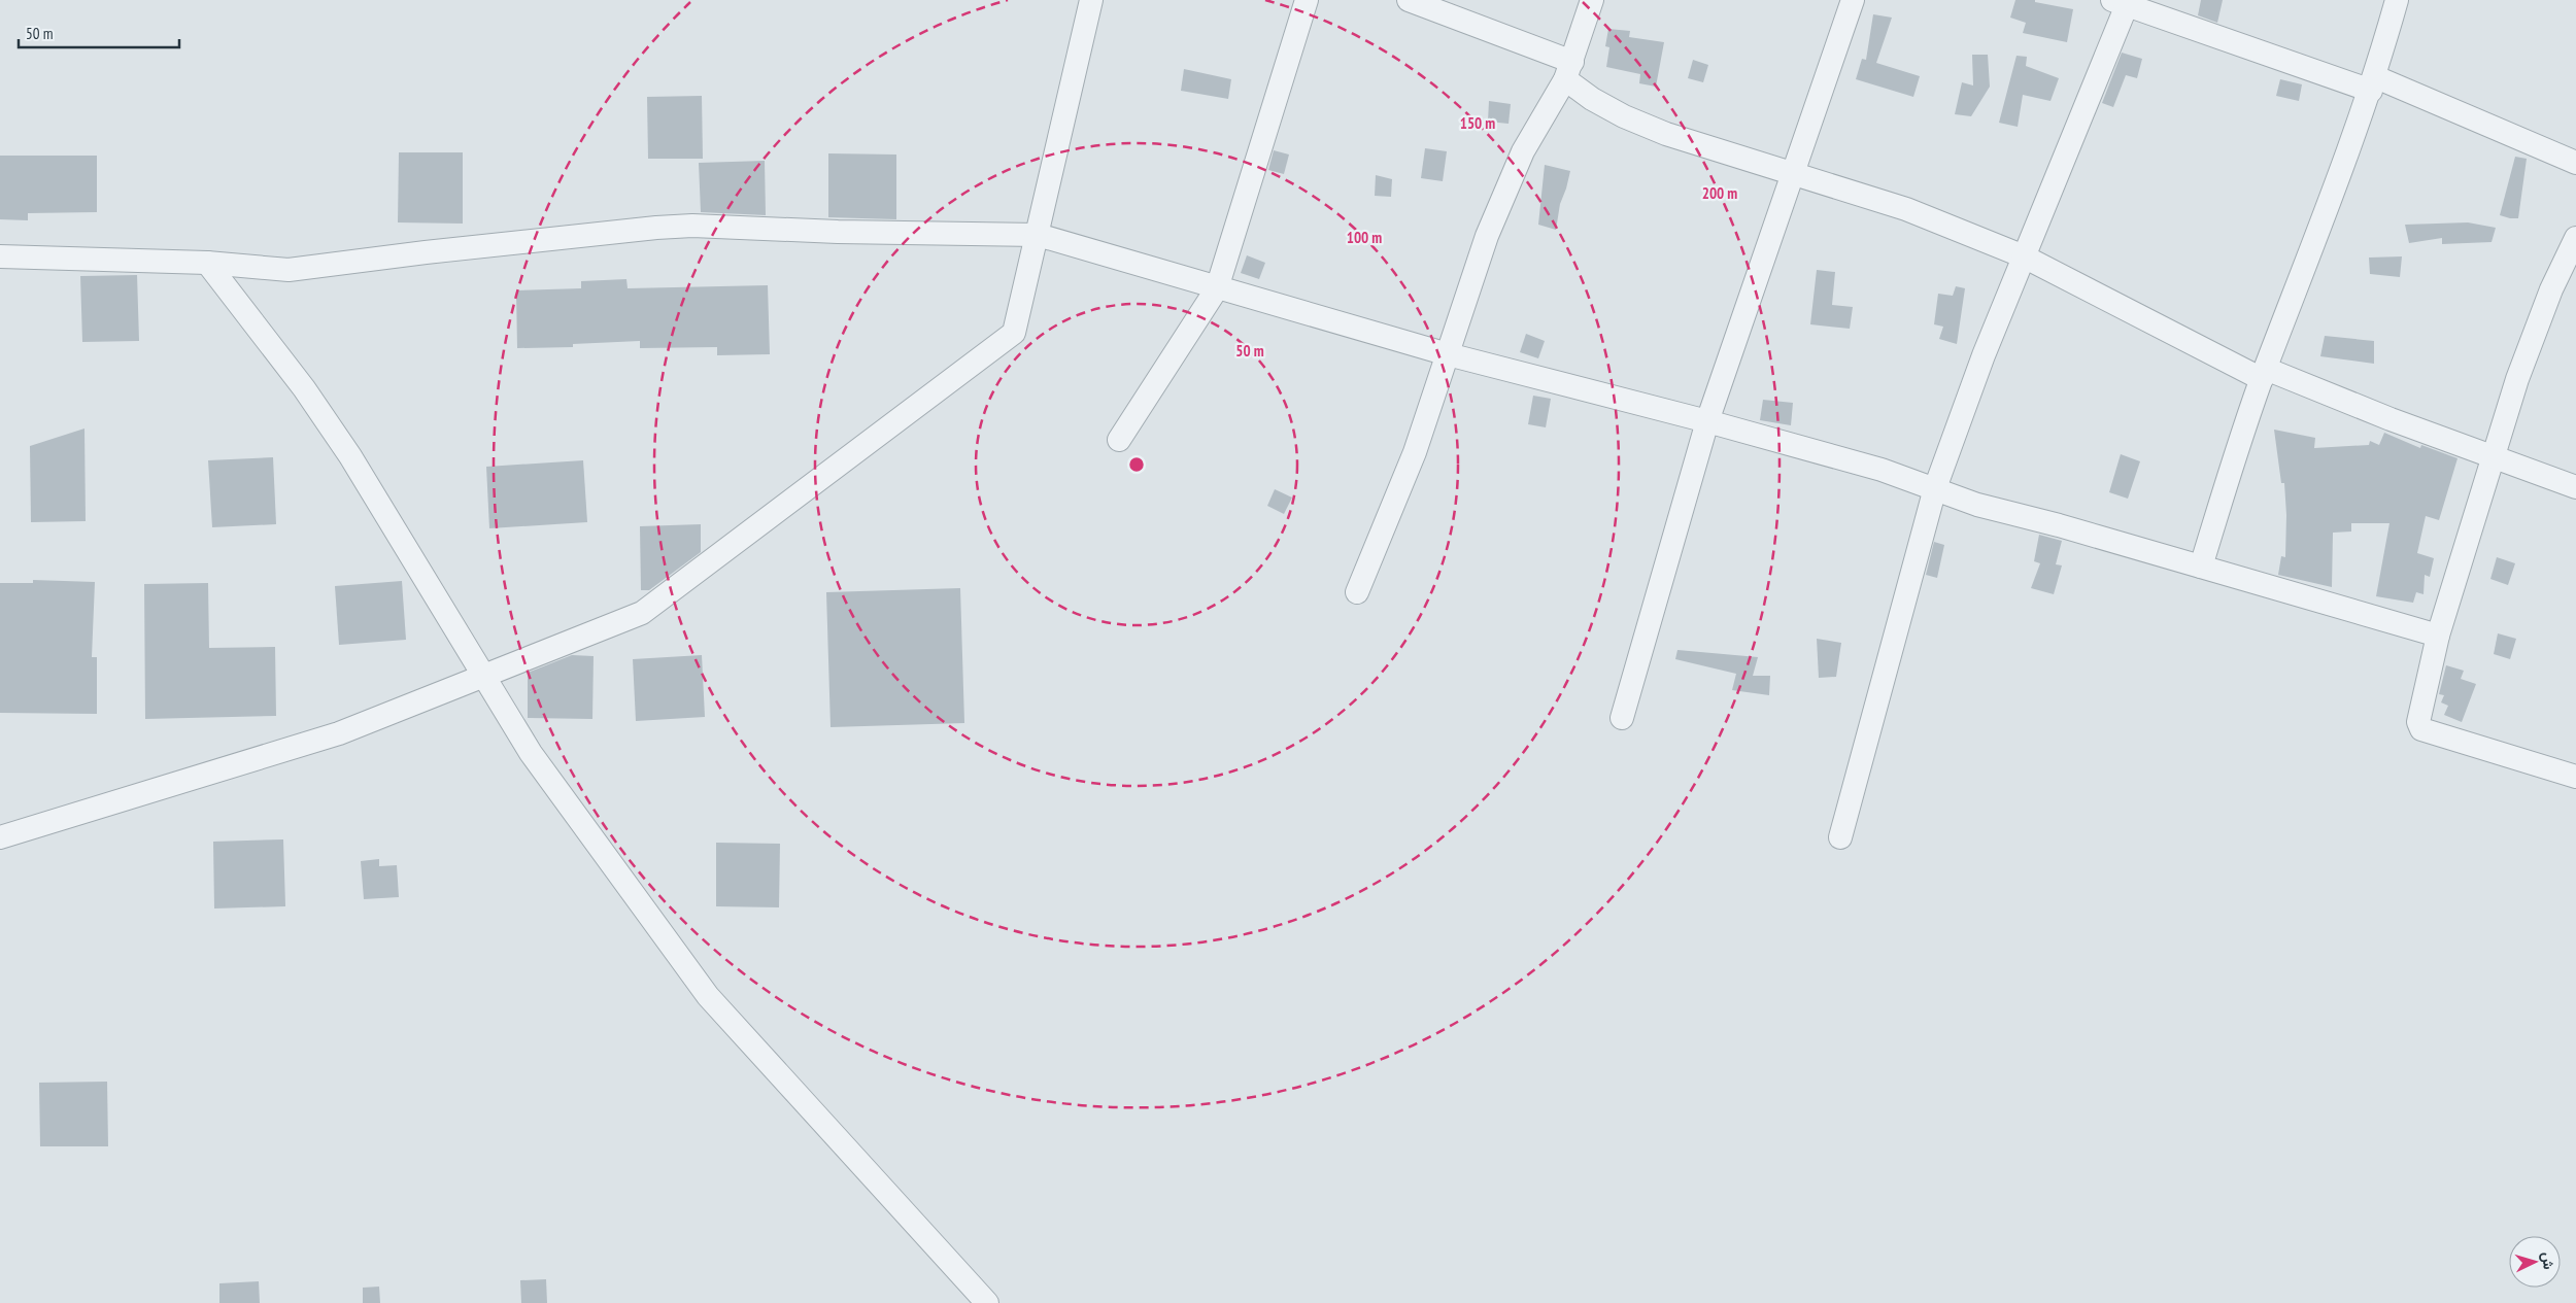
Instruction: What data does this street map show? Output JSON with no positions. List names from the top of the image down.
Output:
{
  "scale_bar": "50 m",
  "north": "right",
  "rings": [
    "150 m",
    "200 m",
    "100 m",
    "50 m"
  ]
}
